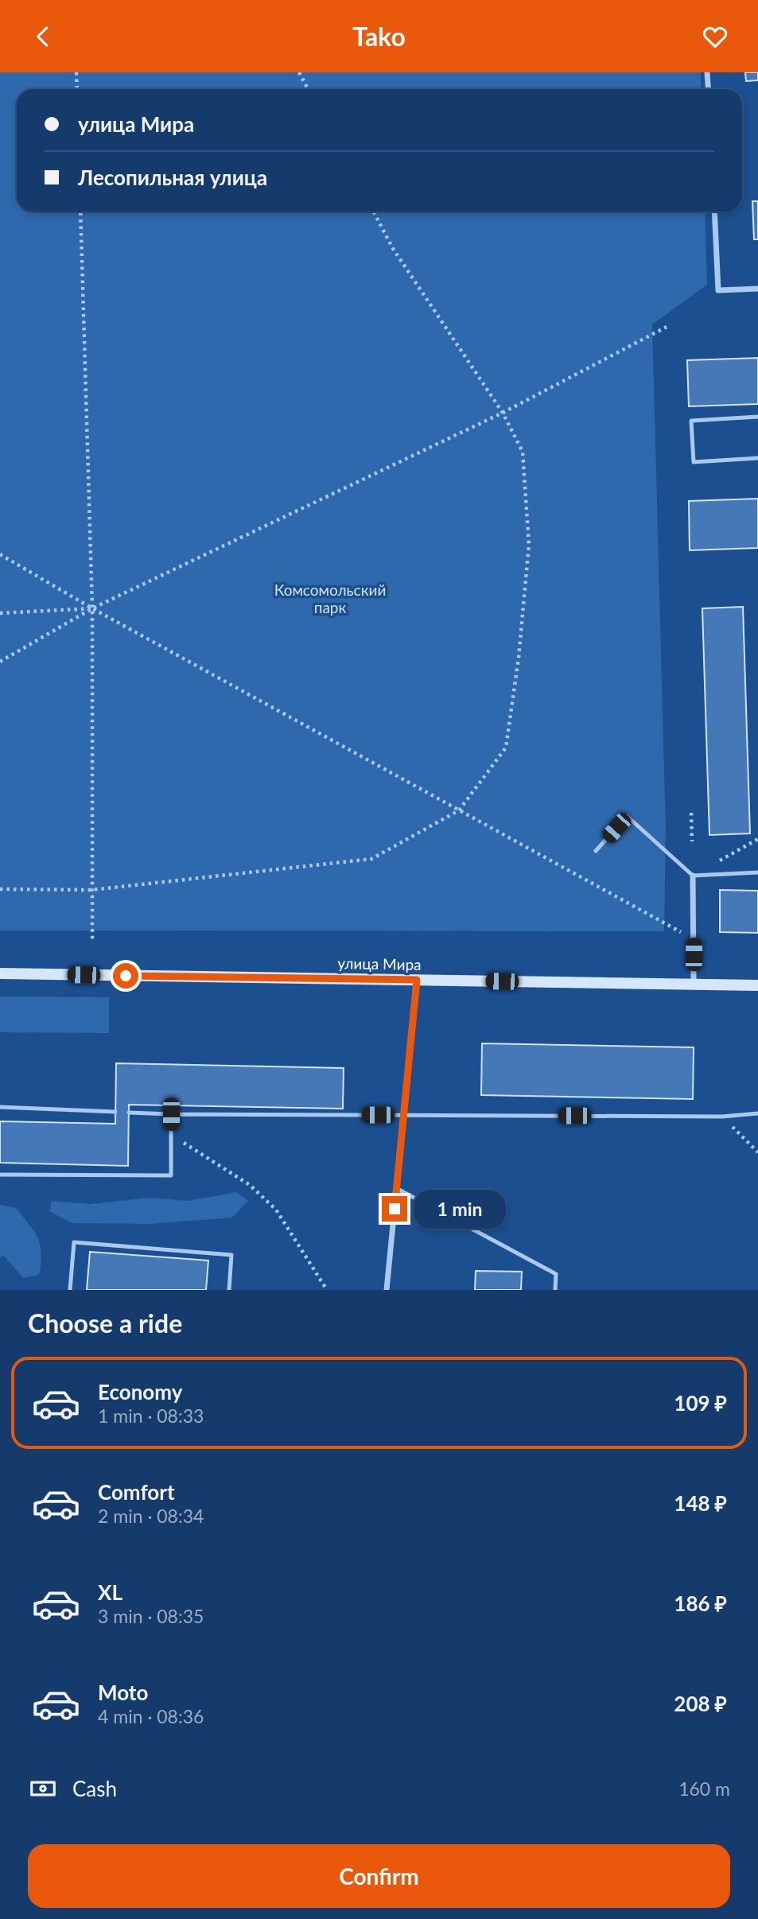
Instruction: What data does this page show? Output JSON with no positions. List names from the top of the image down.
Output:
{
  "streets": {
    "main road": ["улица Мира"]
  },
  "parks": ["Комсомольский парк"],
  "page": {
    "header": "Tako",
    "banner": ["улица Мира", "Лесопильная улица"],
    "bubble": "1 min",
    "heading": "Choose a ride",
    "list": [
      {
        "name": "Economy",
        "note": "1 min · 08:33",
        "value": "109 ₽"
      },
      {
        "name": "Comfort",
        "note": "2 min · 08:34",
        "value": "148 ₽"
      },
      {
        "name": "XL",
        "note": "3 min · 08:35",
        "value": "186 ₽"
      },
      {
        "name": "Moto",
        "note": "4 min · 08:36",
        "value": "208 ₽"
      }
    ],
    "pay": ["Cash", "160 m"],
    "buttons": "Confirm"
  }
}
